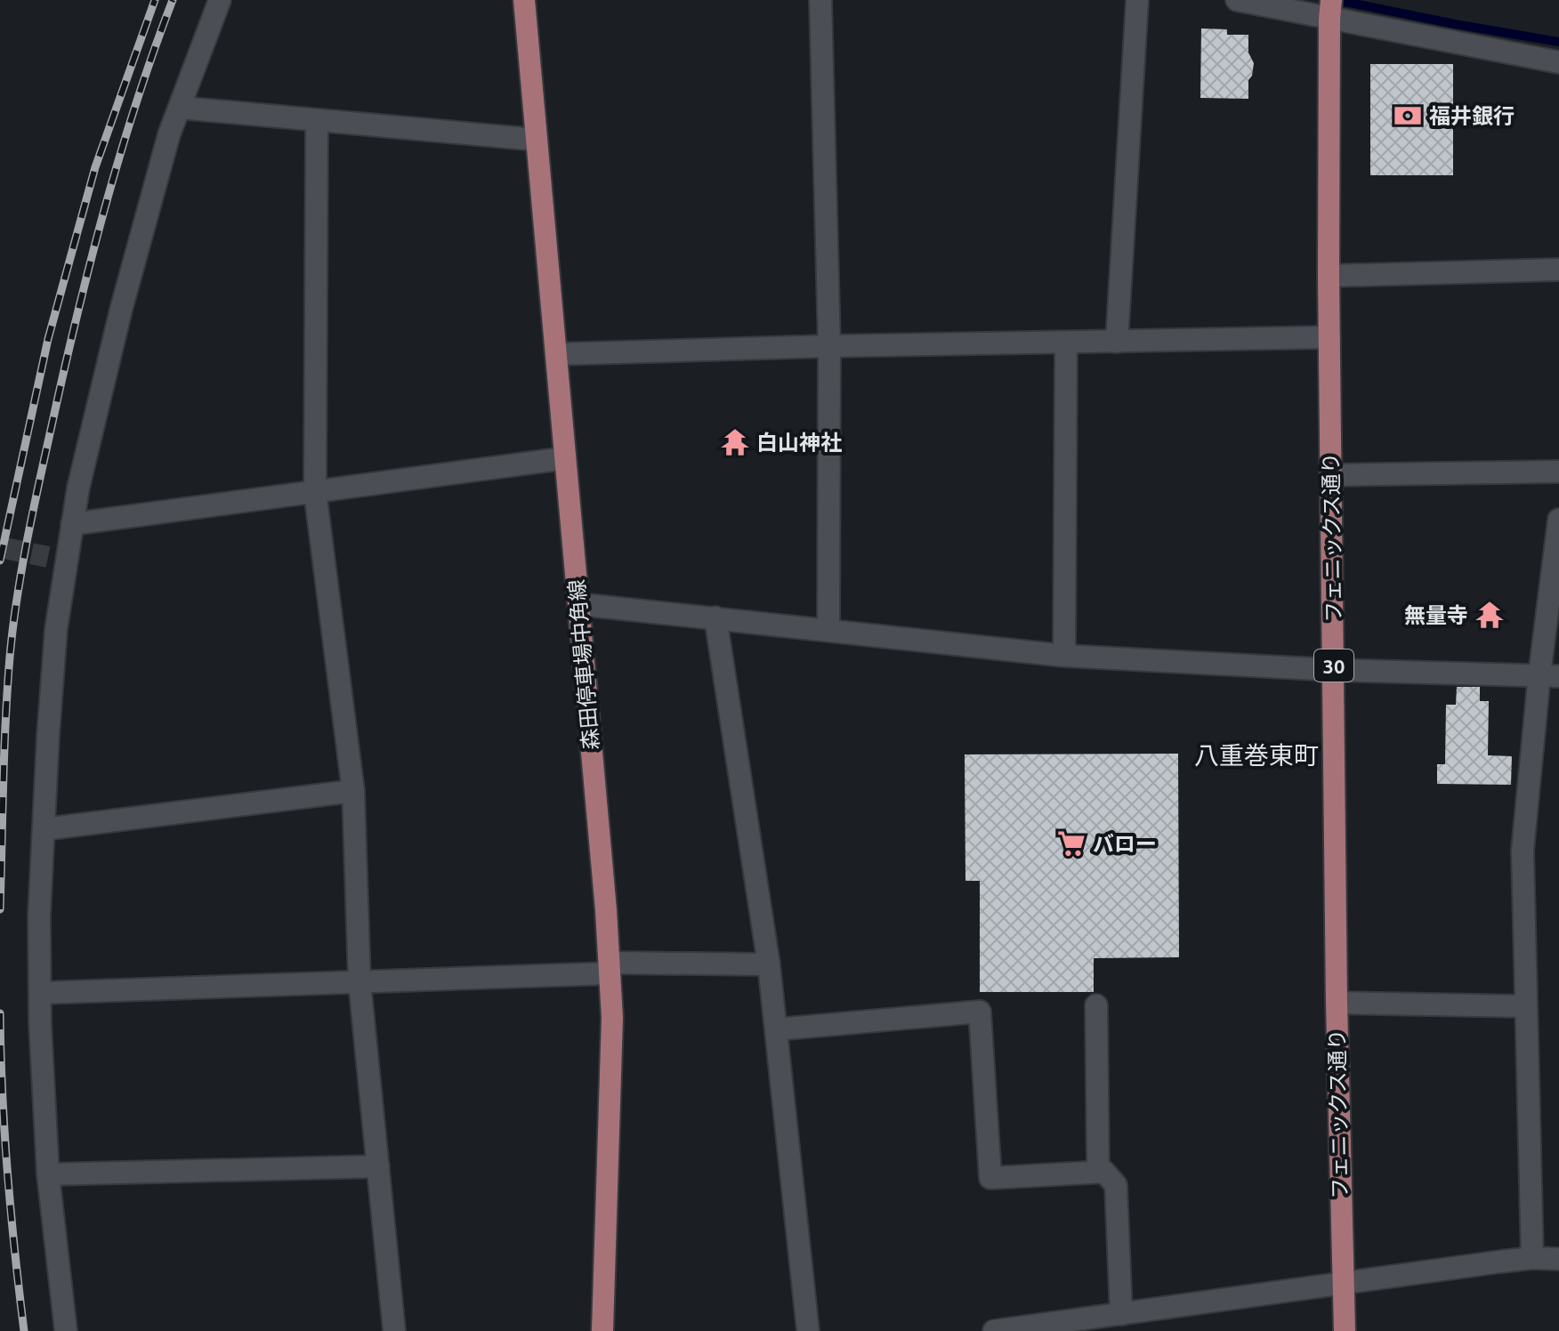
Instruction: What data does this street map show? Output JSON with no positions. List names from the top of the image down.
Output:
{
  "streets": {
    "main road": ["フェニックス通り", "森田停車場中角線", "30"]
  },
  "districts": ["八重巻東町"],
  "places": {
    "bank": ["福井銀行"],
    "temple": ["白山神社", "無量寺"],
    "supermarket": ["バロー"]
  }
}
